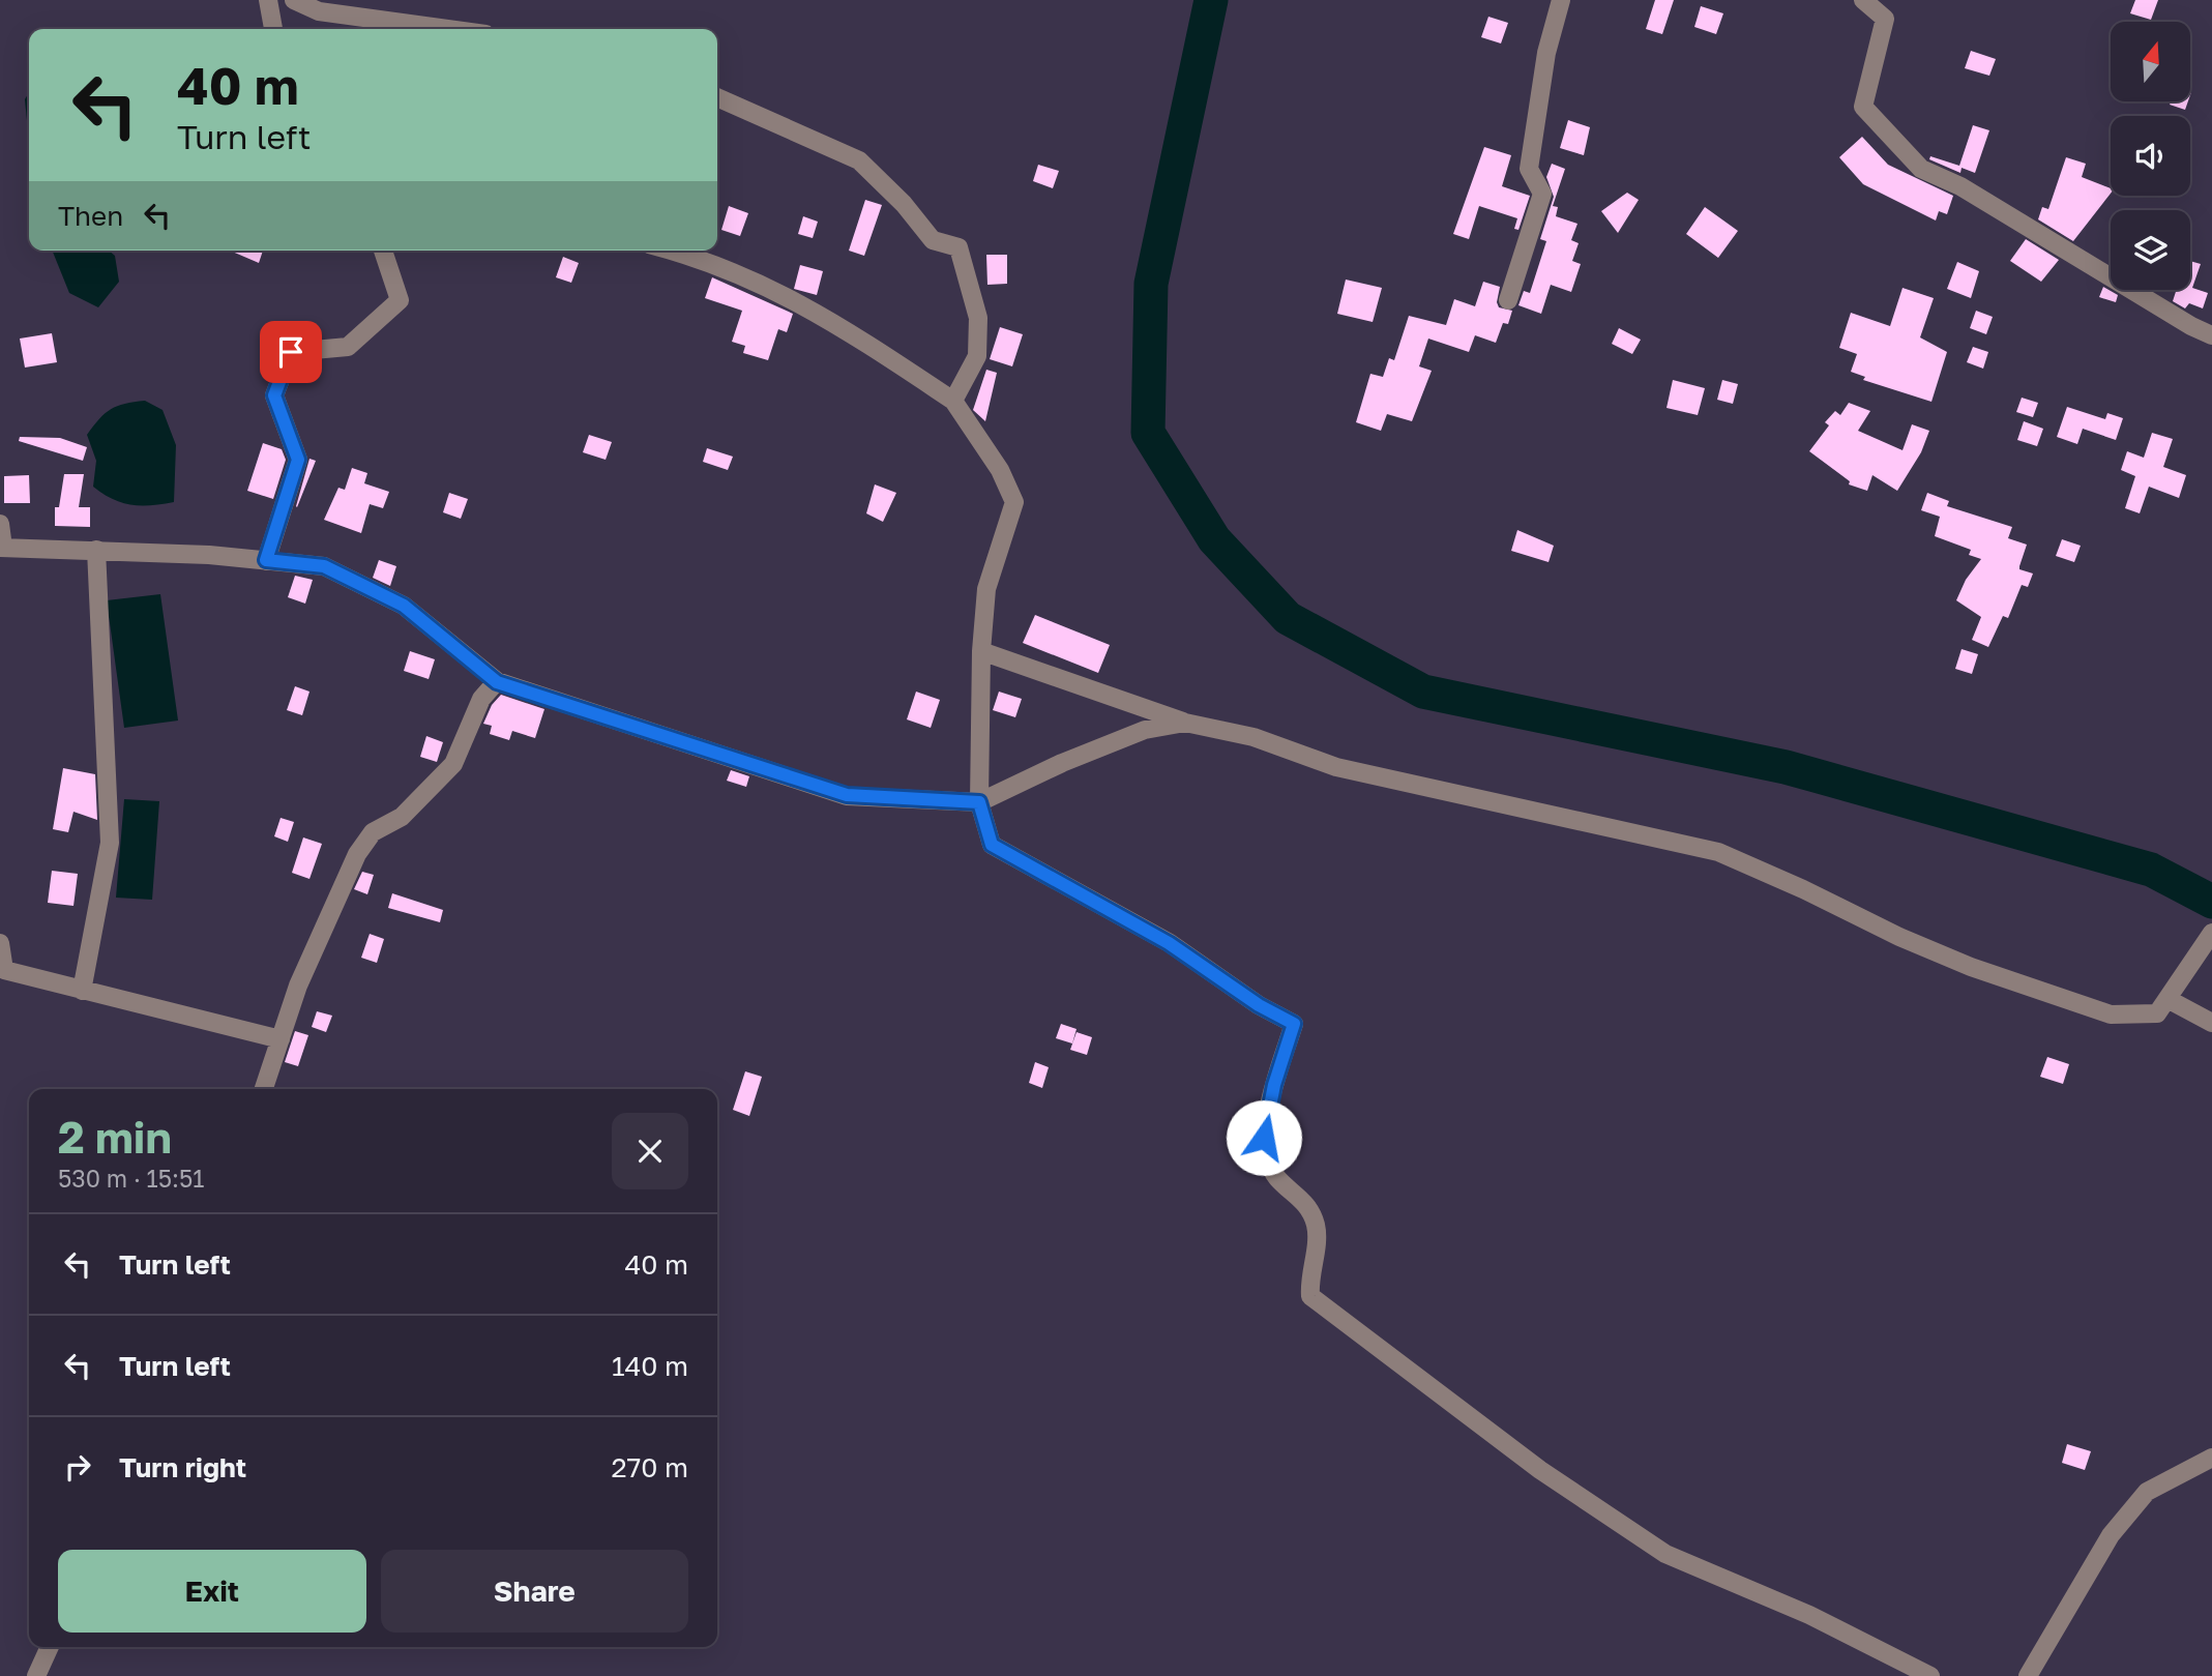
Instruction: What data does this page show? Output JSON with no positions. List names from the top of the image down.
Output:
{
  "north": "top",
  "page": {
    "turn": ["40 m", "Turn left"],
    "then": "Then",
    "heading": ["2 min", "530 m · 15:51"],
    "list": [
      {
        "name": "Turn left",
        "value": "40 m"
      },
      {
        "name": "Turn left",
        "value": "140 m"
      },
      {
        "name": "Turn right",
        "value": "270 m"
      }
    ],
    "buttons": ["Exit", "Share"]
  }
}
